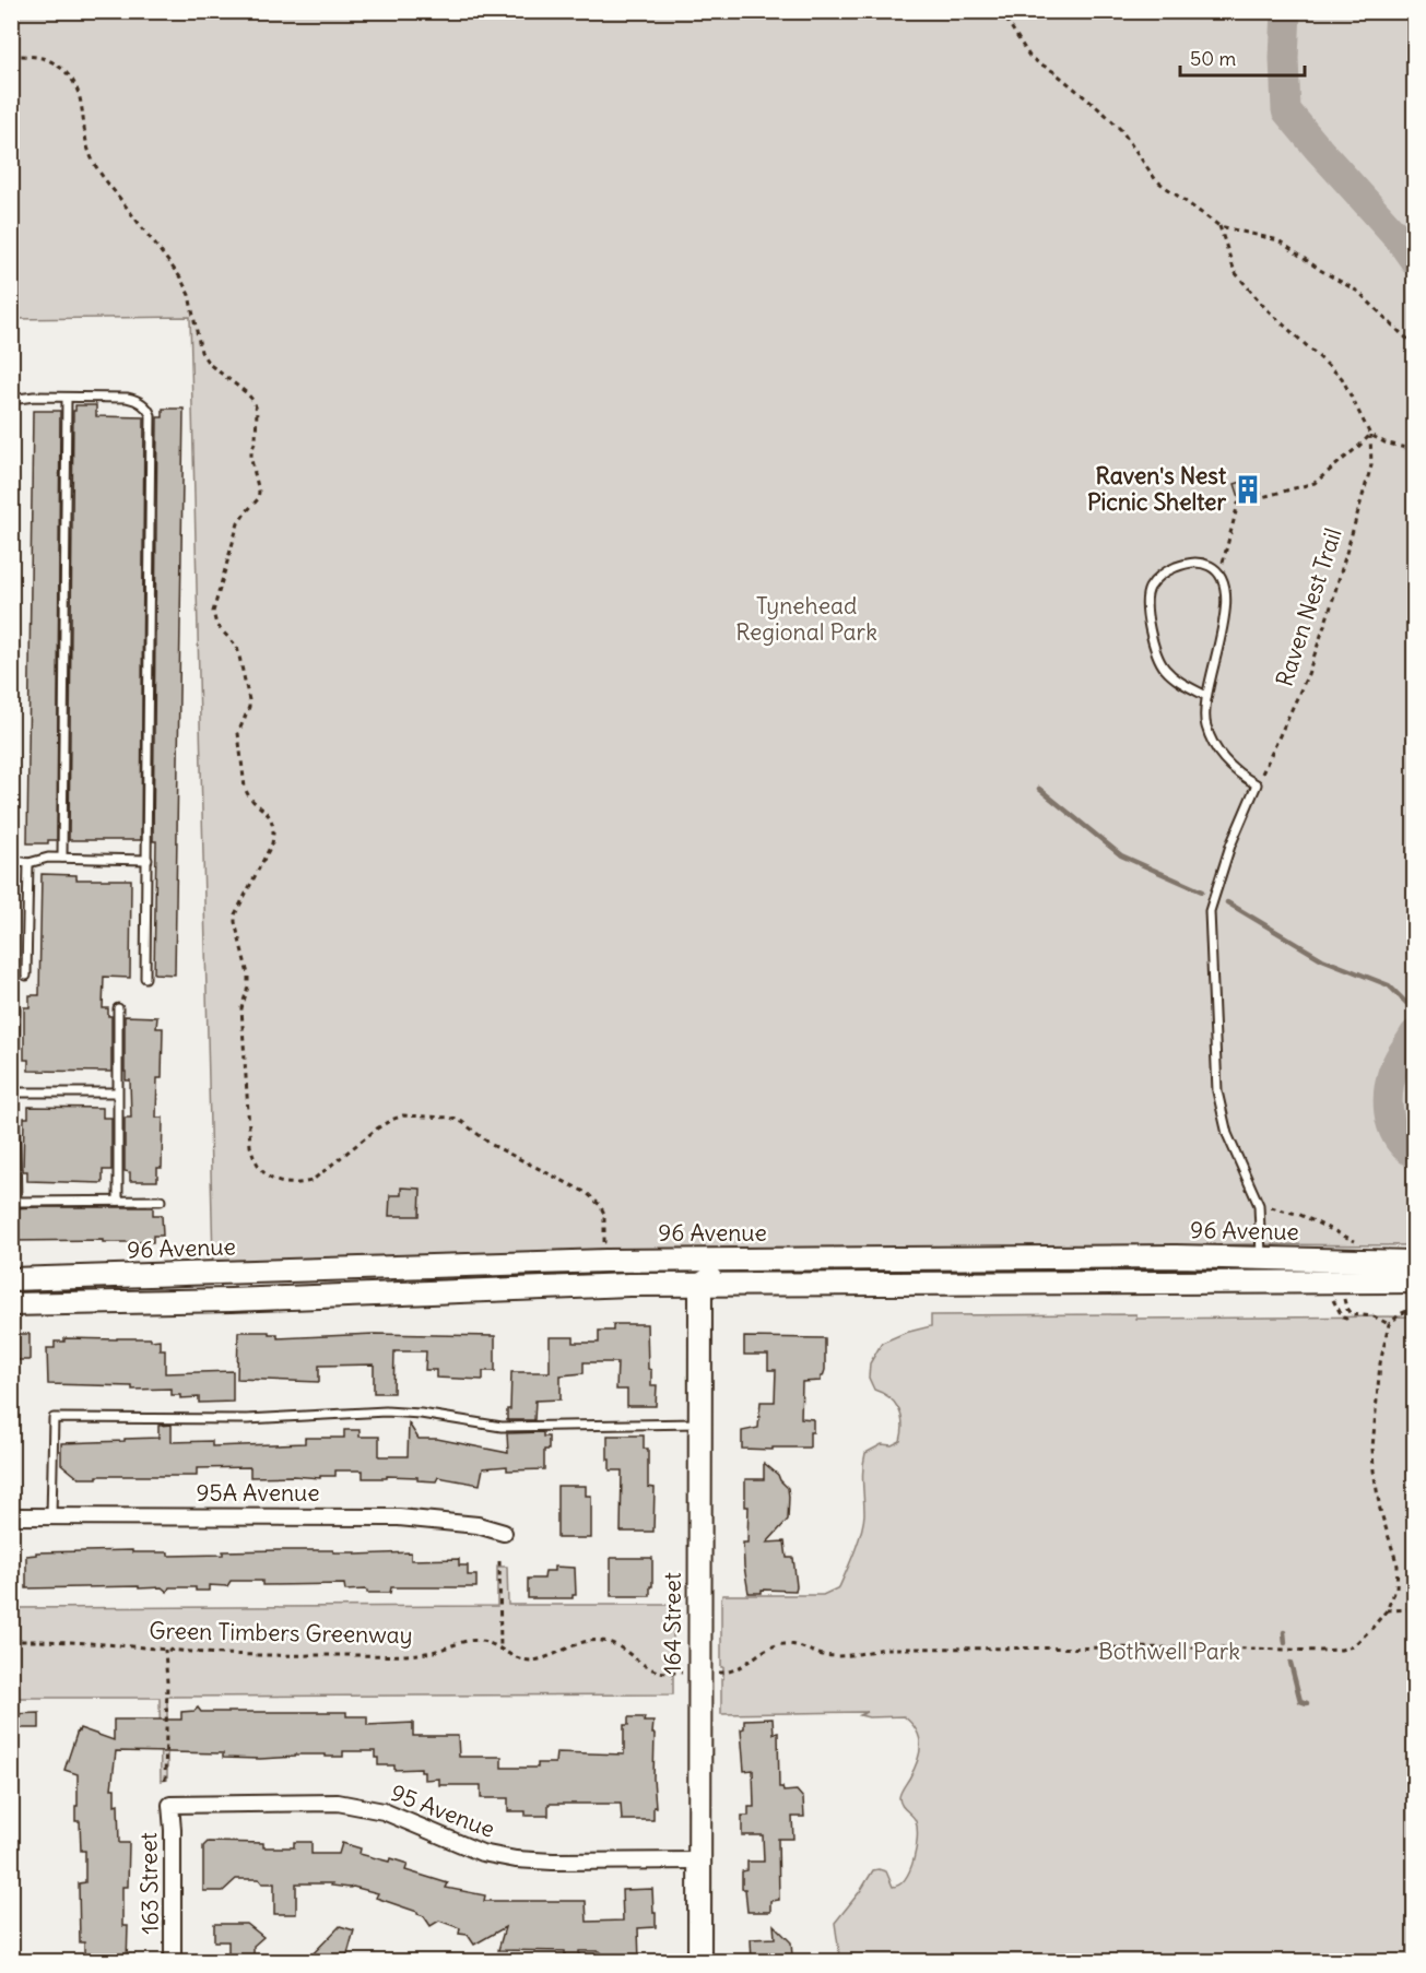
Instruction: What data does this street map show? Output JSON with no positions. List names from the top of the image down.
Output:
{
  "streets": {
    "main road": ["96 Avenue", "164 Street"],
    "street": ["95A Avenue", "95 Avenue", "163 Street"],
    "path": ["Raven Nest Trail", "Green Timbers Greenway"]
  },
  "crossings": [
    ["164 Street", "95 Avenue"],
    ["95 Avenue", "163 Street"]
  ],
  "parks": ["Tynehead Regional Park", "Bothwell Park"],
  "places": {
    "building": ["Raven's Nest Picnic Shelter"]
  },
  "scale_bar": "50 m"
}
